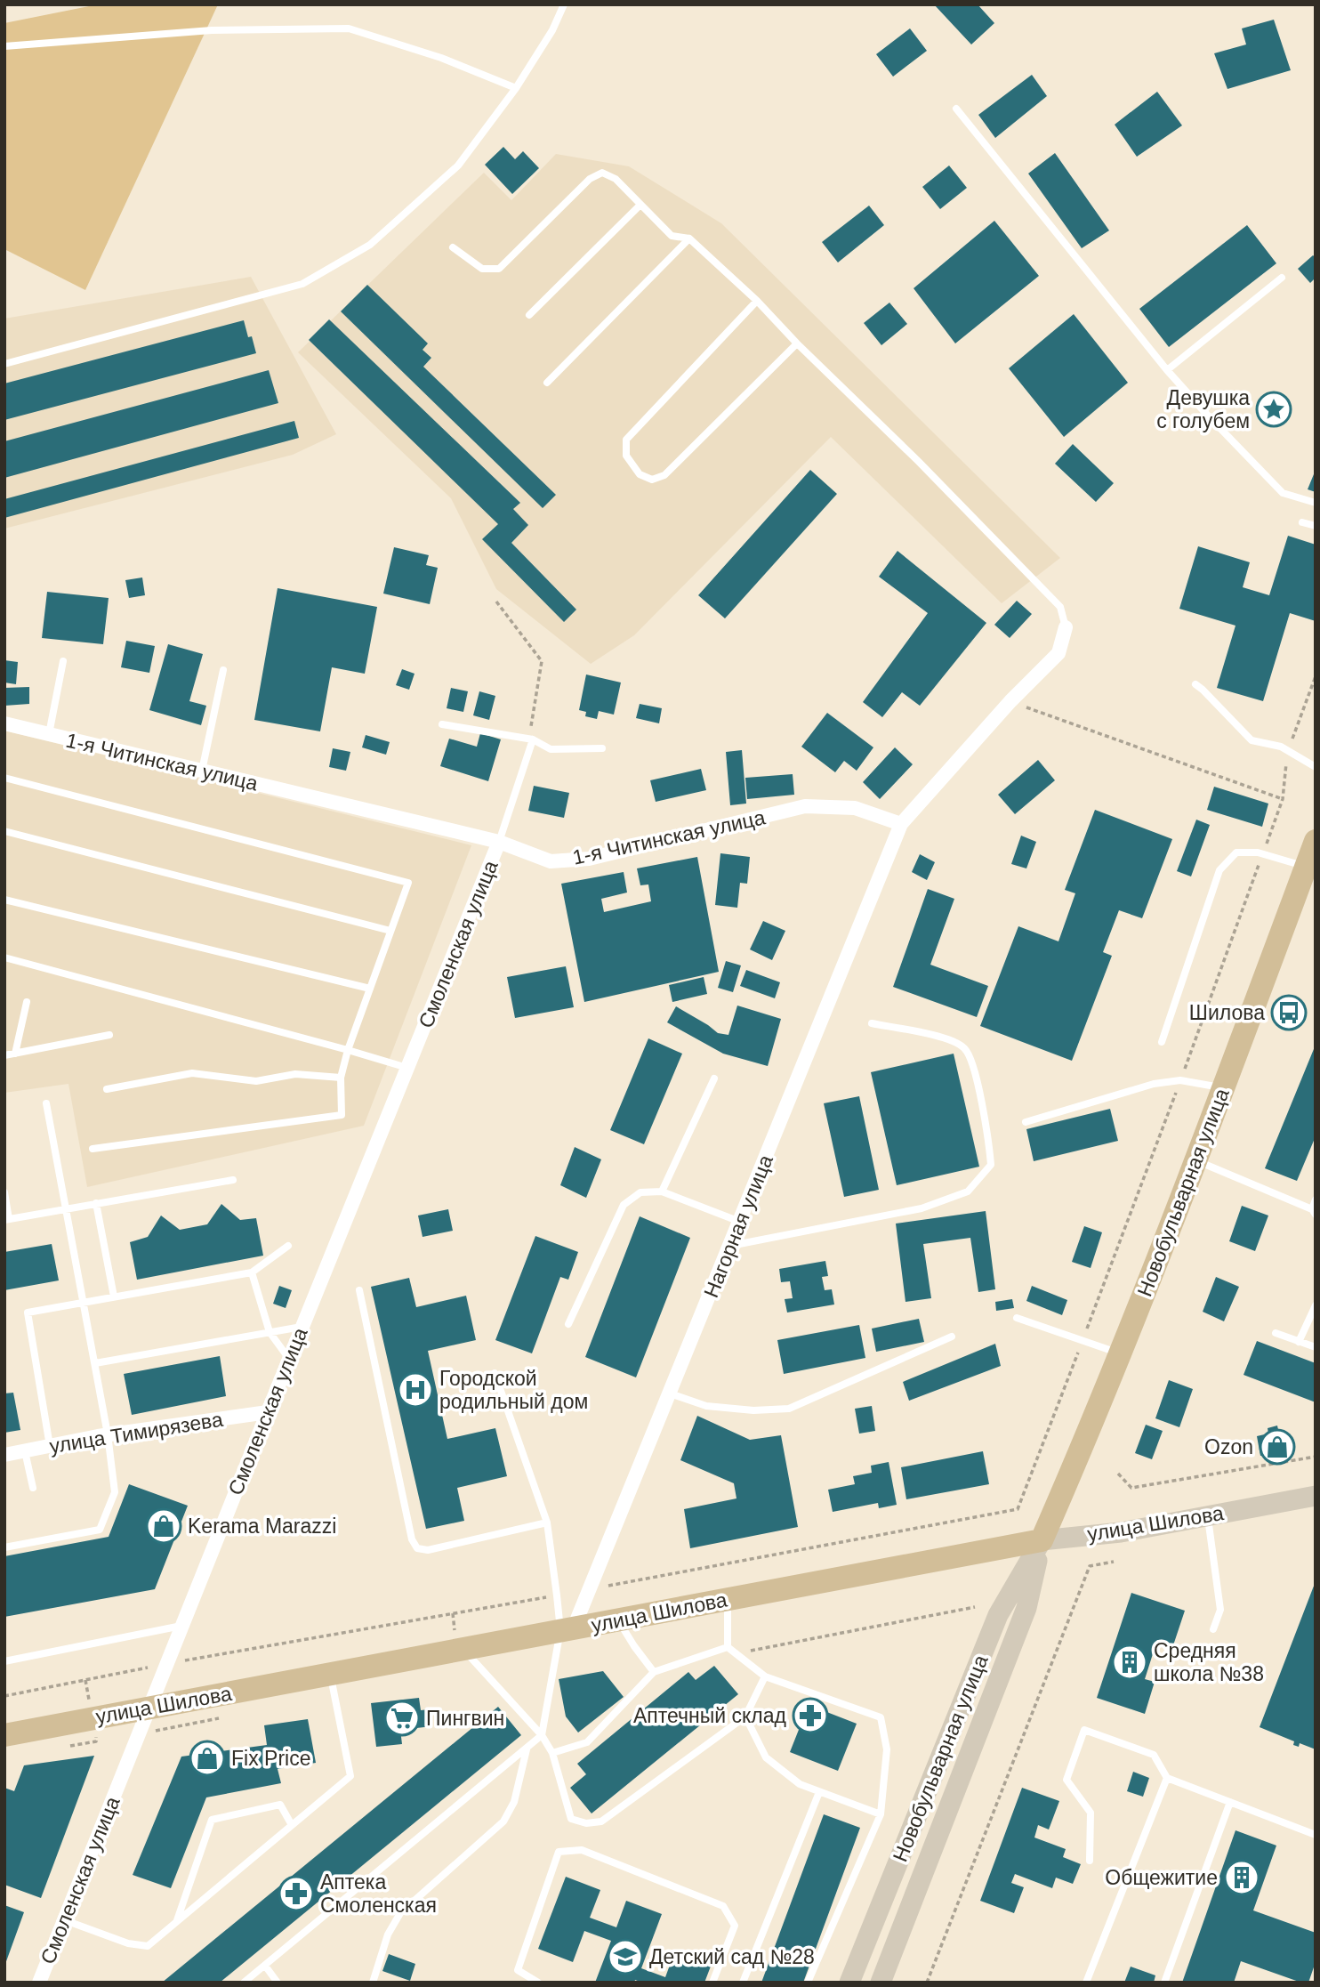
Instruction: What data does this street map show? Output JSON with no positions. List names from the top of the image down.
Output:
{
  "streets": {
    "main road": ["Новобульварная улица", "улица Шилова"],
    "street": [
      "1-я Читинская улица",
      "Смоленская улица",
      "Нагорная улица",
      "улица Тимирязева"
    ]
  },
  "crossings": [
    ["1-я Читинская улица", "Смоленская улица"],
    ["1-я Читинская улица", "Нагорная улица"],
    ["Смоленская улица", "улица Тимирязева"],
    ["Смоленская улица", "улица Шилова"],
    ["Новобульварная улица", "улица Шилова"],
    ["Нагорная улица", "улица Шилова"]
  ],
  "places": {
    "place": ["Девушка с голубем"],
    "bus stop": ["Шилова"],
    "hospital": ["Городской родильный дом"],
    "shop": ["Ozon", "Kerama Marazzi", "Fix Price"],
    "building": ["Средняя школа №38", "Общежитие"],
    "pharmacy": ["Аптечный склад", "Аптека Смоленская"],
    "supermarket": ["Пингвин"],
    "school or university": ["Детский сад №28"]
  }
}
